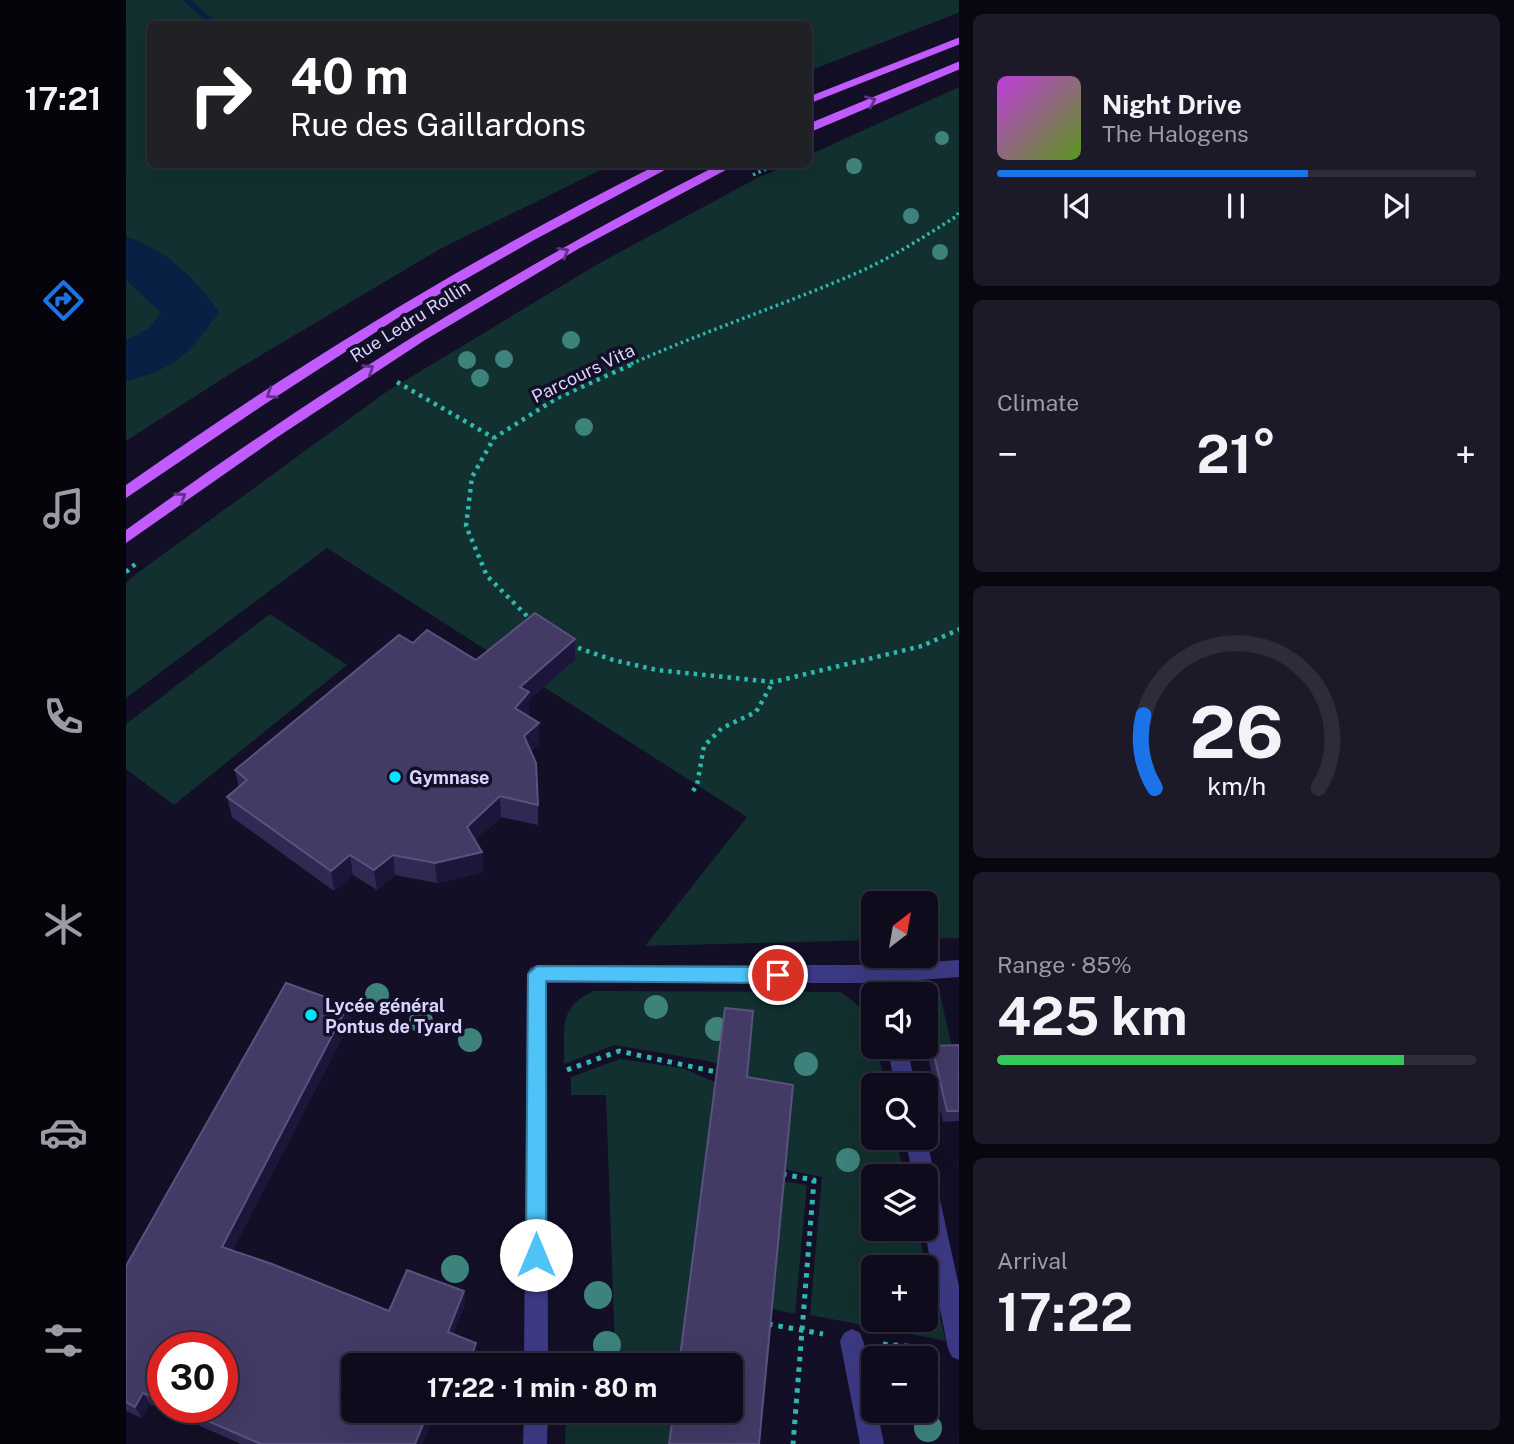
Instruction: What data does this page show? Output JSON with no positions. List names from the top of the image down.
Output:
{
  "streets": {
    "main road": ["Rue Ledru Rollin"],
    "path": ["Parcours Vita"]
  },
  "places": ["Gymnase", "Lycée général Pontus de Tyard"],
  "north": "top right",
  "page": {
    "tabs": "17:21",
    "turn": ["40 m", "Rue des Gaillardons"],
    "song": ["Night Drive", "The Halogens"],
    "tile": [
      "Climate",
      ["Range · 85%", "425 km"],
      ["Arrival", "17:22"]
    ],
    "heat": ["−", "21°", "+"],
    "map_buttons": ["+", "−"],
    "limit": "30",
    "trip": "17:22 · 1 min · 80 m",
    "gauge": ["26", "km/h"]
  }
}
